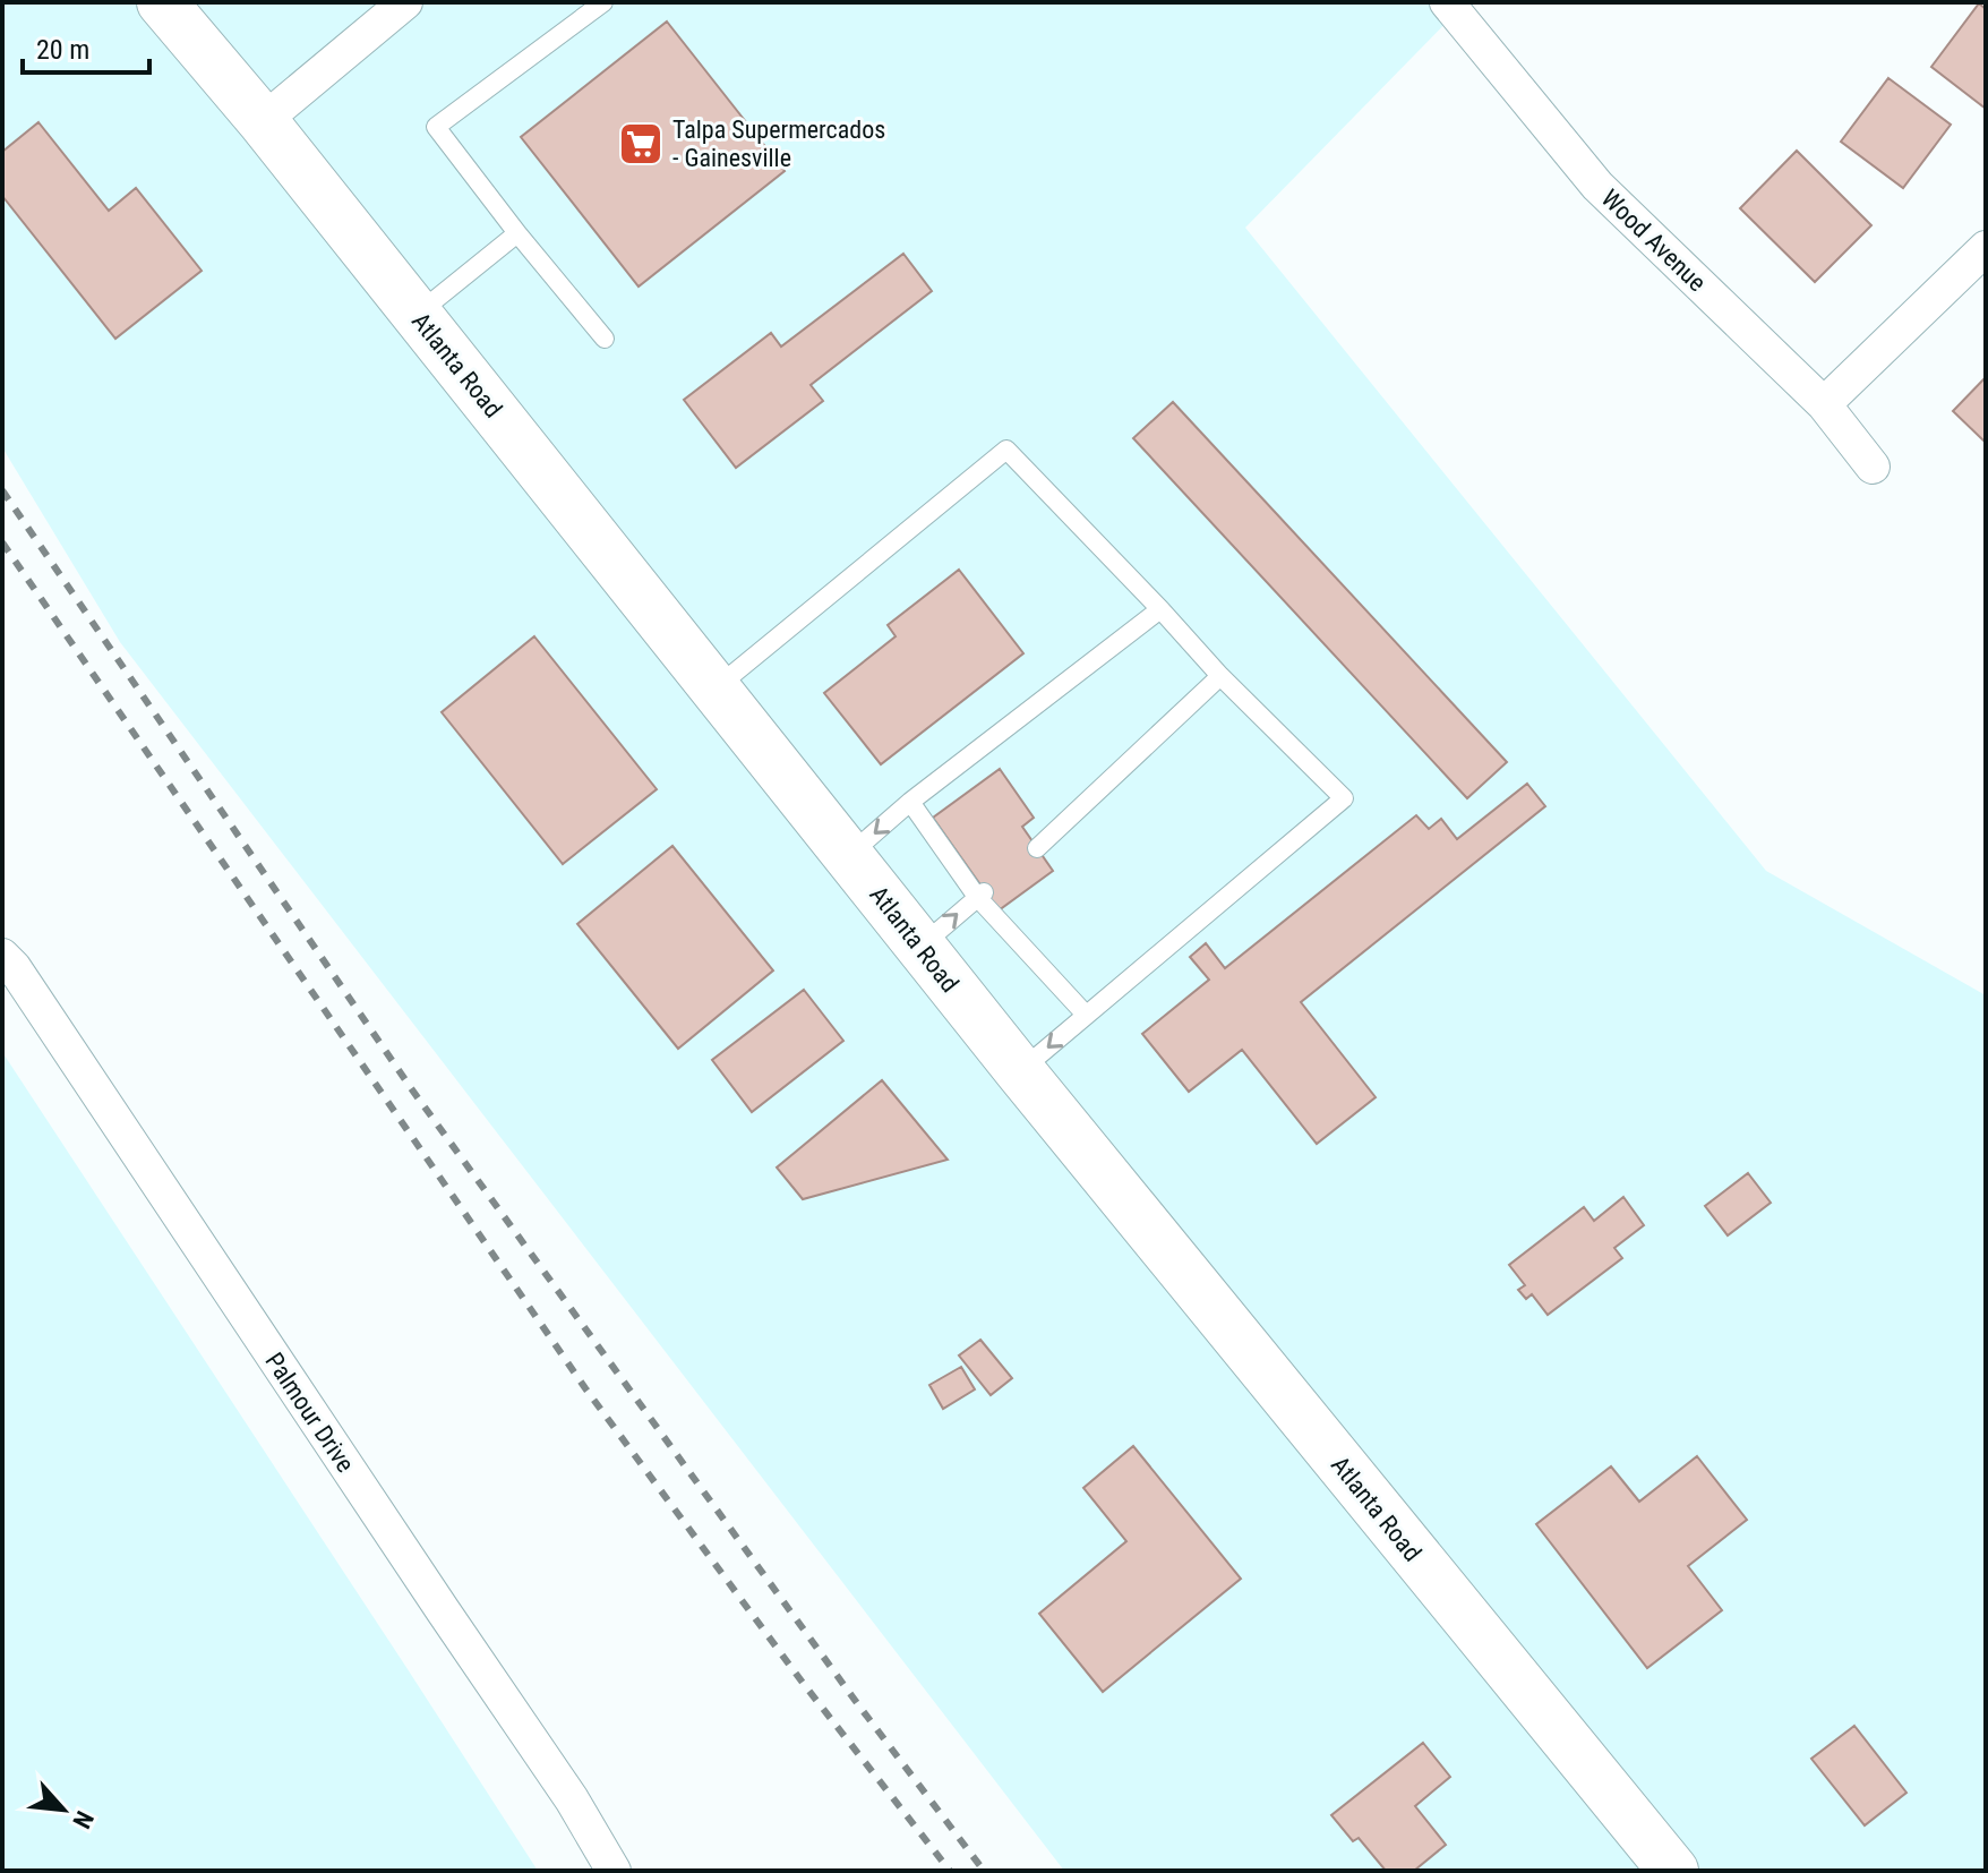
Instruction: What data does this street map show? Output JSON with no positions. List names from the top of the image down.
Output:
{
  "streets": {
    "main road": ["Atlanta Road"],
    "street": ["Wood Avenue", "Palmour Drive"]
  },
  "places": {
    "supermarket": ["Talpa Supermercados - Gainesville"]
  },
  "scale_bar": "20 m",
  "north": "bottom right"
}
